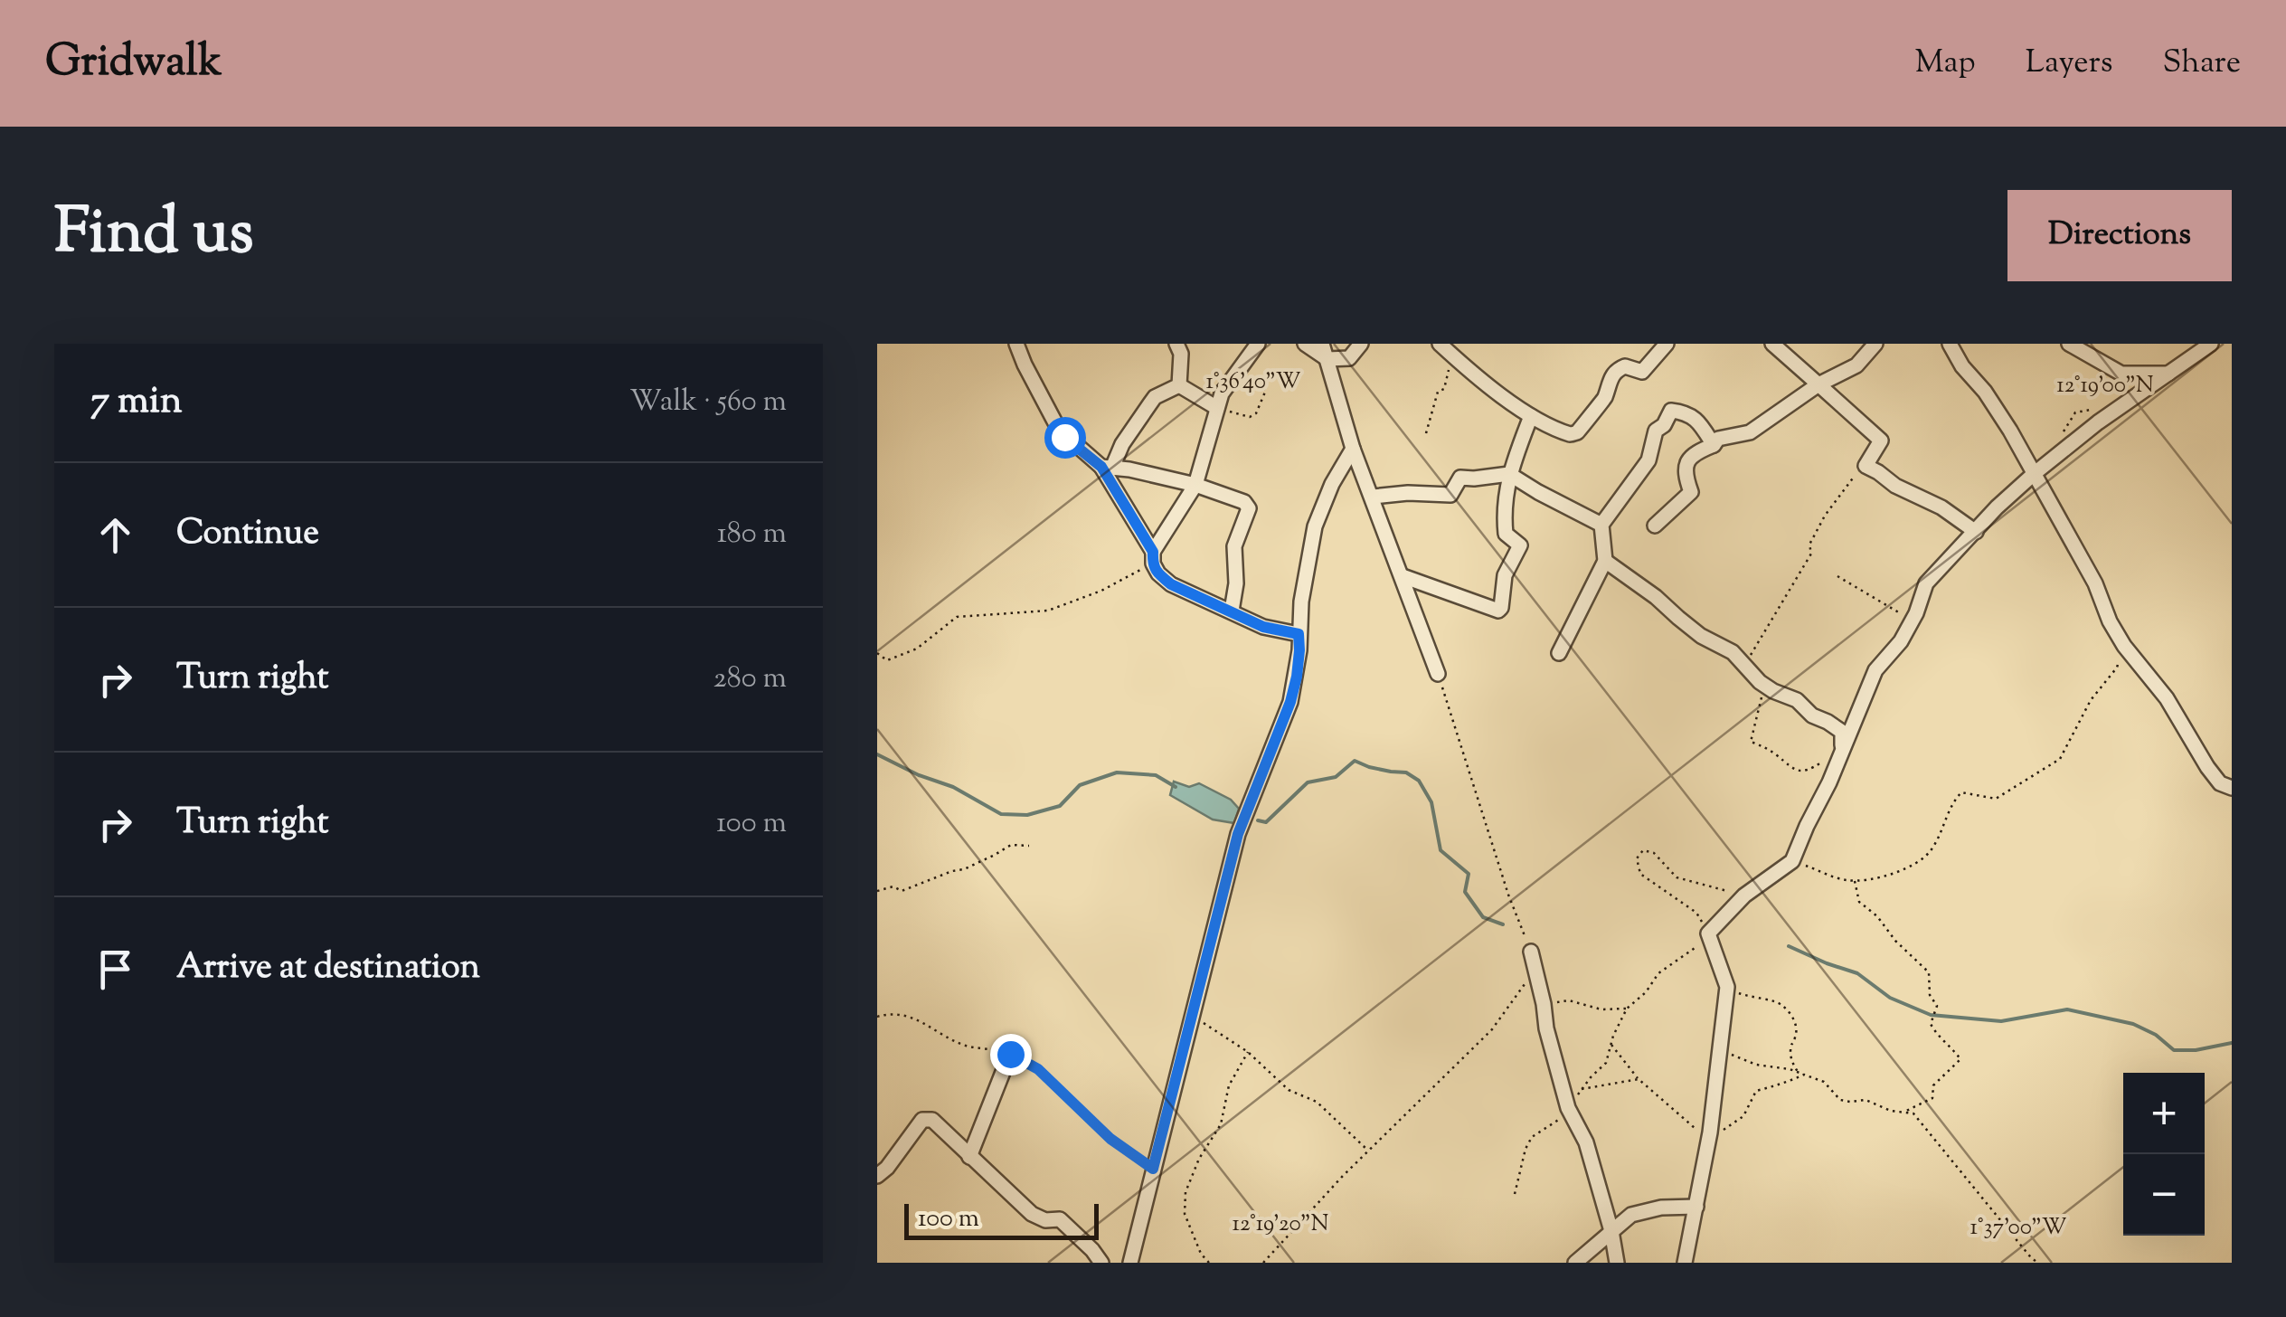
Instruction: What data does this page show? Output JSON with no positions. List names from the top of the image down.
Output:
{
  "scale_bar": "100 m",
  "page": {
    "header": "Gridwalk",
    "nav": ["Map", "Layers", "Share"],
    "title": "Find us",
    "buttons": "Directions",
    "heading": ["7 min", "Walk · 560 m"],
    "list": [
      ["Continue", "180 m"],
      ["Turn right", "280 m"],
      ["Turn right", "100 m"],
      "Arrive at destination"
    ],
    "map_buttons": ["+", "−"],
    "scale": "100 m"
  },
  "coordinates": [
    "1°36'40\"W",
    "12°19'00\"N",
    "12°19'20\"N",
    "1°37'00\"W"
  ]
}
